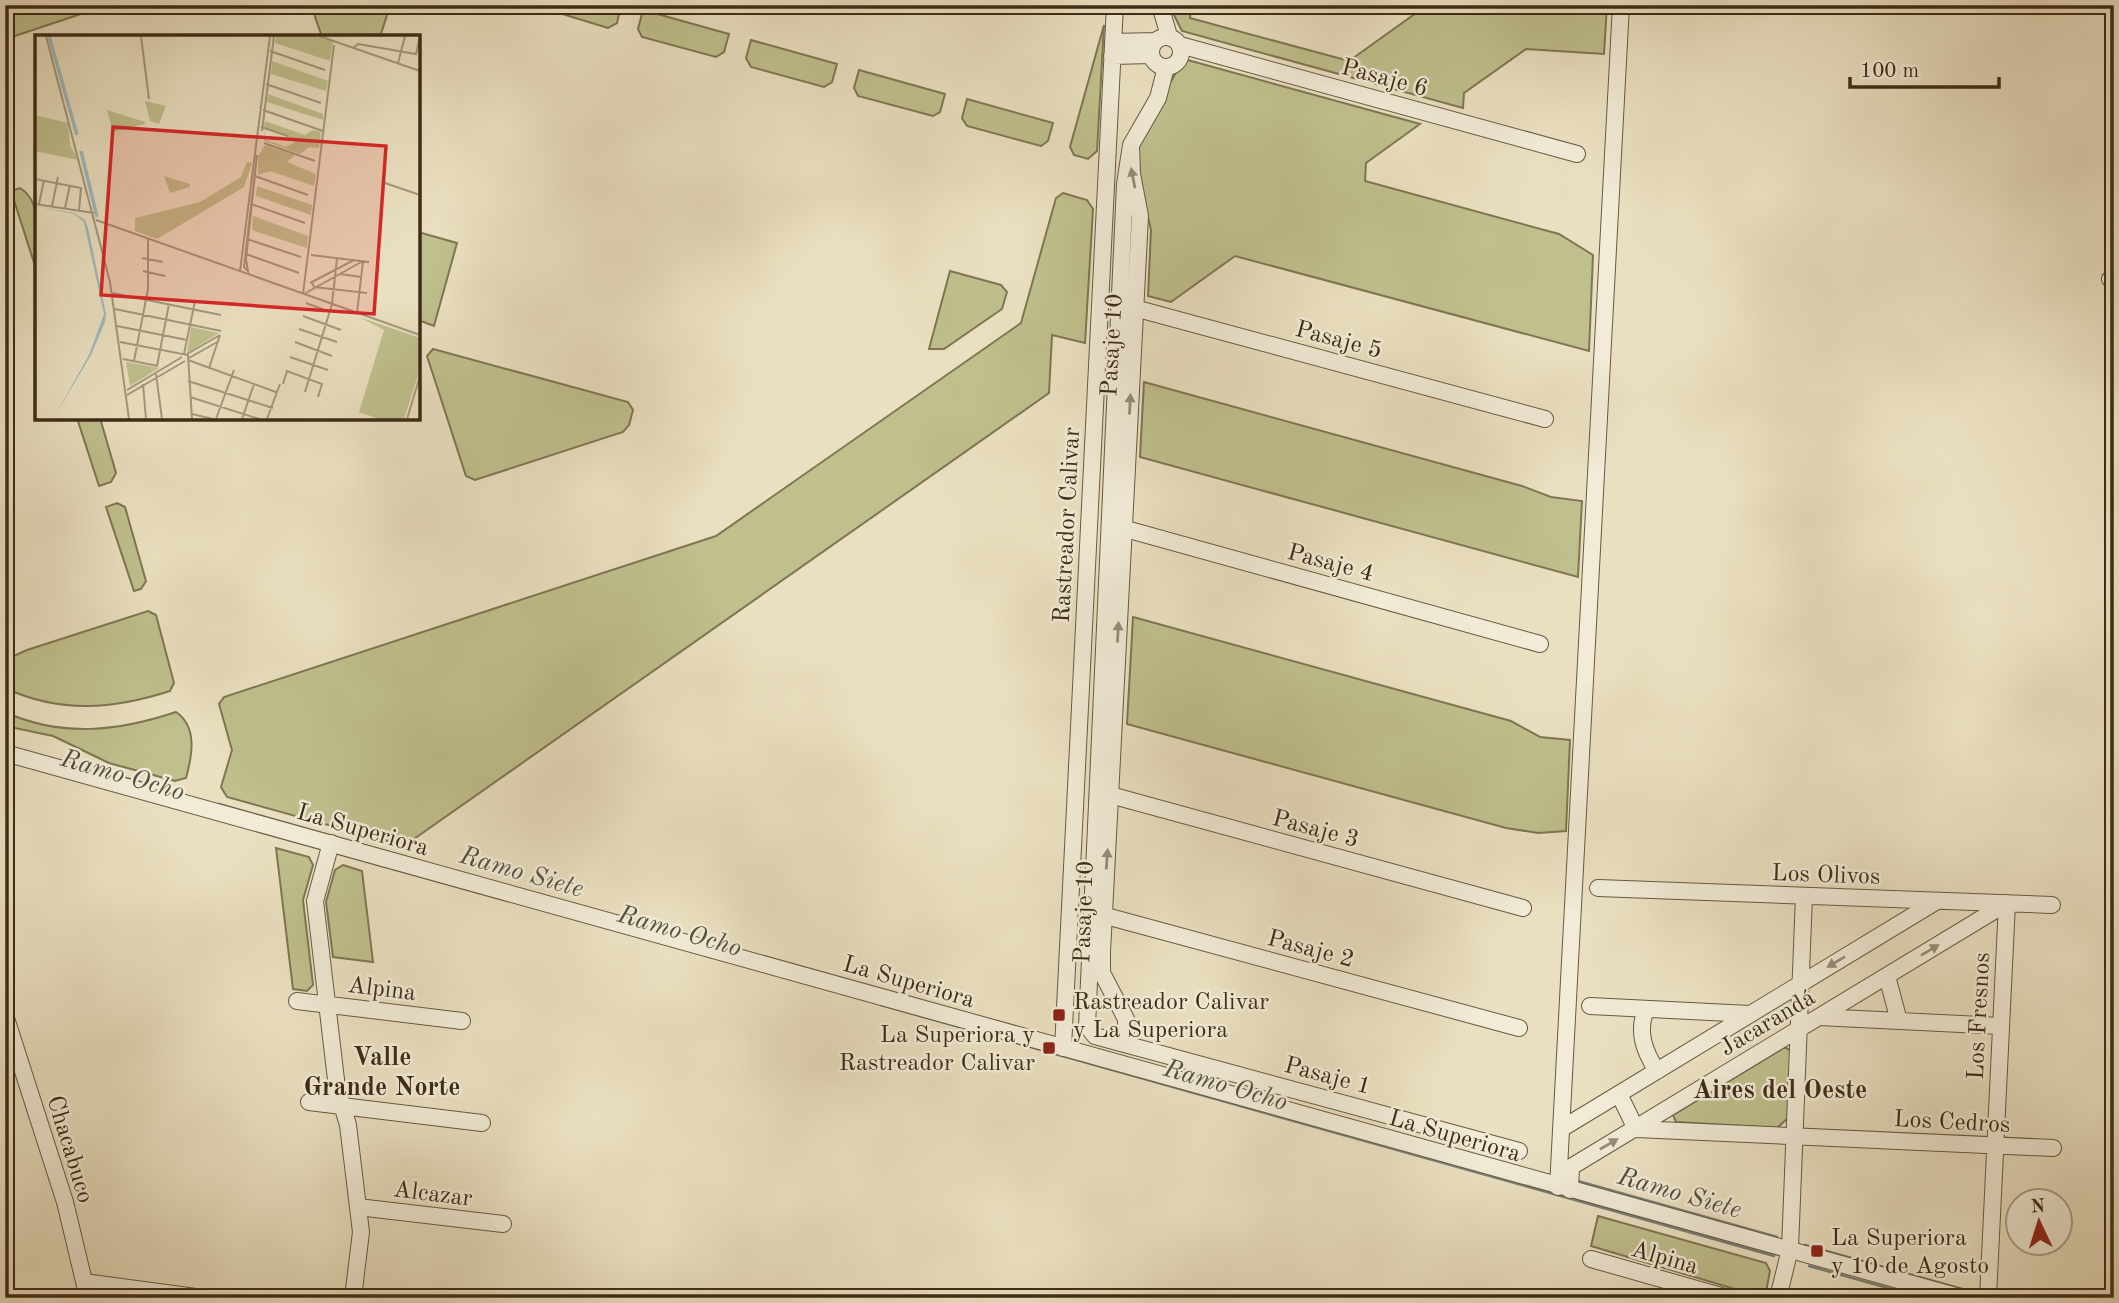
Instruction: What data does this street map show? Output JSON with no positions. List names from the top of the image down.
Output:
{
  "streets": {
    "street": [
      "Pasaje 6",
      "Pasaje 5",
      "Pasaje 10",
      "Rastreador Calivar",
      "Pasaje 4",
      "Pasaje 3",
      "La Superiora",
      "Los Olivos",
      "Pasaje 2",
      "Alpina",
      "Los Fresnos",
      "Jacarandá",
      "Pasaje 1",
      "Los Cedros",
      "Chacabuco",
      "Alcazar"
    ]
  },
  "crossings": [
    ["Pasaje 6", "Pasaje 10"],
    ["Pasaje 6", "Rastreador Calivar"],
    ["Pasaje 5", "Pasaje 10"],
    ["Pasaje 10", "Pasaje 4"],
    ["Pasaje 10", "Pasaje 3"],
    ["Pasaje 10", "Pasaje 2"],
    ["Pasaje 10", "Pasaje 1"],
    ["Rastreador Calivar", "La Superiora"],
    ["La Superiora", "Jacarandá"],
    ["Los Olivos", "Los Fresnos"],
    ["Los Olivos", "Jacarandá"],
    ["Los Fresnos", "Jacarandá"],
    ["Los Fresnos", "Los Cedros"],
    ["Jacarandá", "Los Cedros"]
  ],
  "districts": ["Valle Grande Norte", "Aires del Oeste"],
  "water": ["Ramo Ocho", "Ramo Siete"],
  "places": {
    "transit": ["Rastreador Calivar y La Superiora", "La Superiora y Rastreador Calivar", "La Superiora y 10 de Agosto"]
  },
  "scale_bar": "100 m",
  "north": "top"
}
